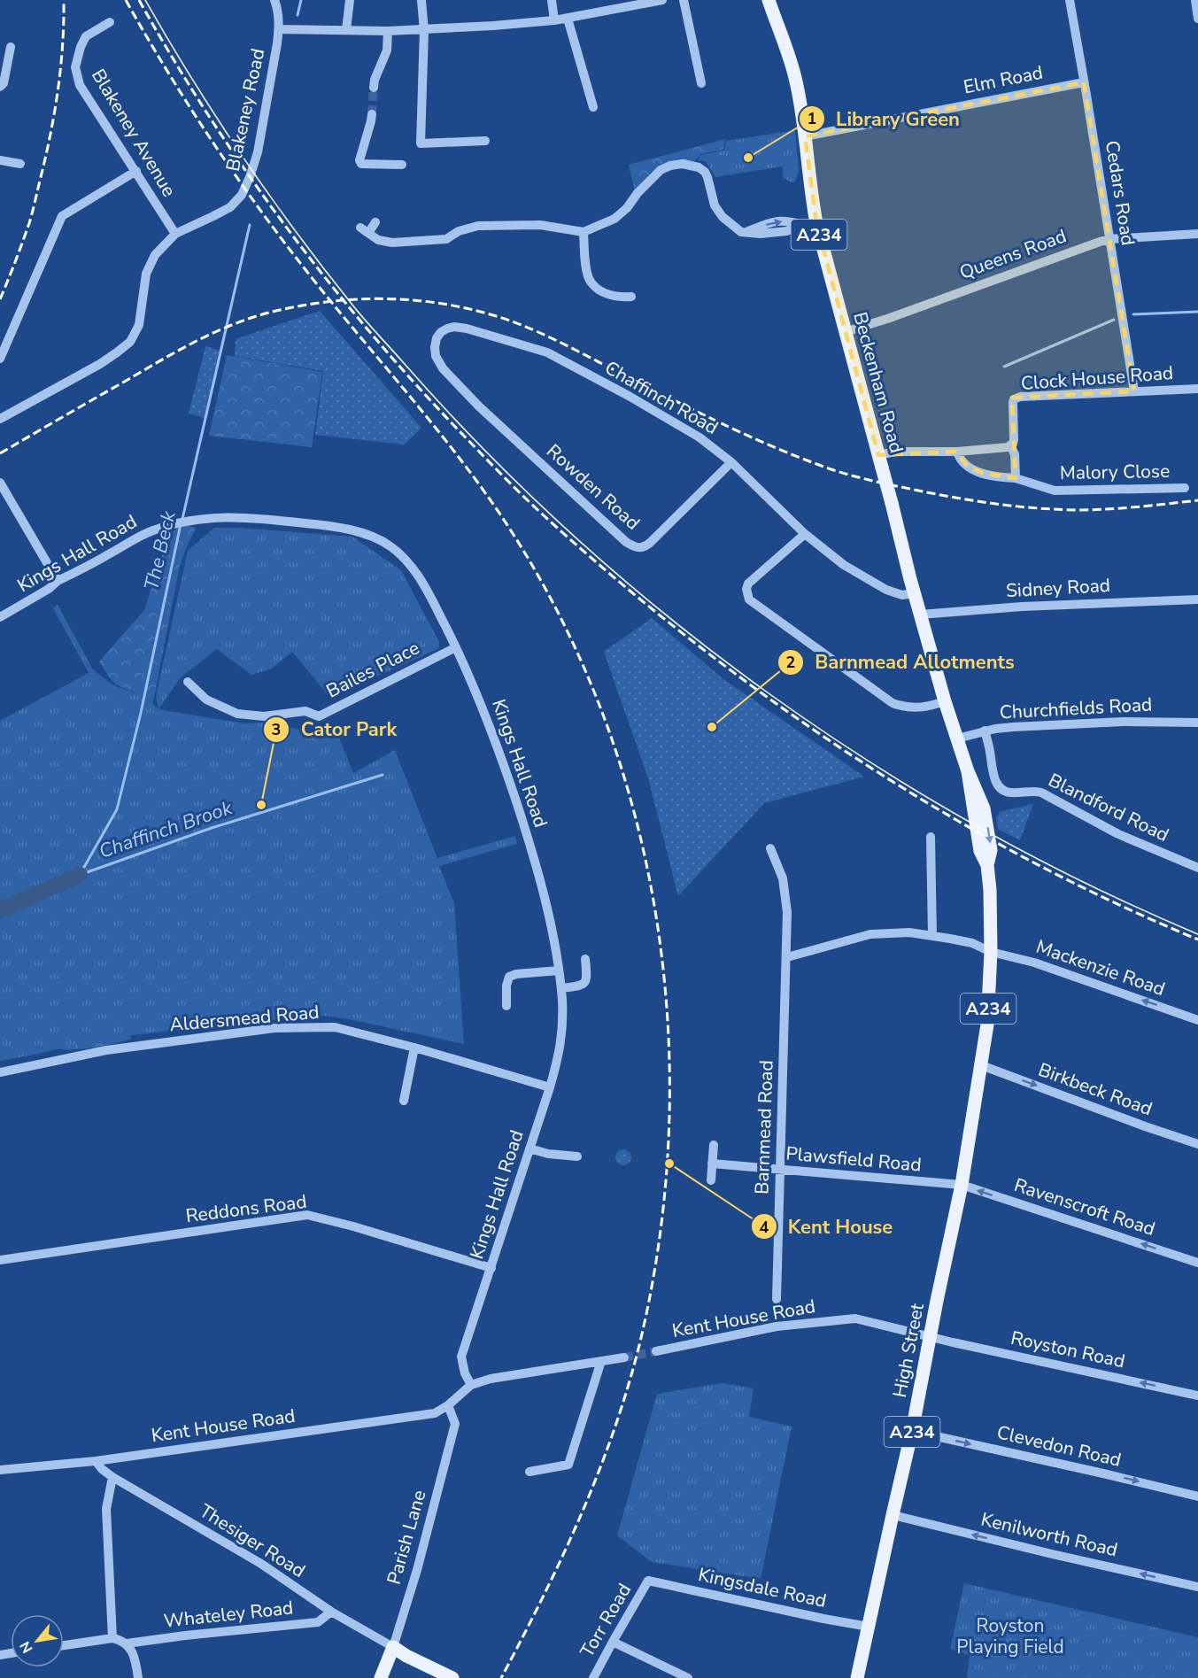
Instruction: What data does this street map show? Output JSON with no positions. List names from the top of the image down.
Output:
{
  "streets": {
    "main road": [
      "A234",
      "Beckenham Road",
      "High Street",
      "Parish Lane"
    ],
    "street": [
      "Elm Road",
      "Blakeney Road",
      "Blakeney Avenue",
      "Cedars Road",
      "Queens Road",
      "Clock House Road",
      "Chaffinch Road",
      "Malory Close",
      "Rowden Road",
      "Kings Hall Road",
      "Sidney Road",
      "Bailes Place",
      "Churchfields Road",
      "Blandford Road",
      "Mackenzie Road",
      "Aldersmead Road",
      "Birkbeck Road",
      "Barnmead Road",
      "Plawsfield Road",
      "Ravenscroft Road",
      "Reddons Road",
      "Kent House Road",
      "Royston Road",
      "Clevedon Road",
      "Kenilworth Road",
      "Thesiger Road",
      "Kingsdale Road",
      "Whateley Road",
      "Torr Road"
    ]
  },
  "crossings": [
    ["Elm Road", "Cedars Road"],
    ["Elm Road", "Beckenham Road"],
    ["Blakeney Road", "Blakeney Avenue"],
    ["Cedars Road", "Queens Road"],
    ["Cedars Road", "Clock House Road"],
    ["Queens Road", "Beckenham Road"],
    ["Clock House Road", "Malory Close"],
    ["Beckenham Road", "Chaffinch Road"],
    ["Beckenham Road", "Sidney Road"],
    ["Beckenham Road", "Churchfields Road"],
    ["Beckenham Road", "Mackenzie Road"],
    ["Beckenham Road", "Birkbeck Road"],
    ["Beckenham Road", "Plawsfield Road"],
    ["Beckenham Road", "Ravenscroft Road"],
    ["Beckenham Road", "High Street"],
    ["Chaffinch Road", "Rowden Road"],
    ["Kings Hall Road", "Bailes Place"],
    ["Kings Hall Road", "Aldersmead Road"],
    ["Kings Hall Road", "Reddons Road"],
    ["Churchfields Road", "Blandford Road"],
    ["Barnmead Road", "Plawsfield Road"],
    ["Plawsfield Road", "Ravenscroft Road"],
    ["Plawsfield Road", "High Street"],
    ["Ravenscroft Road", "High Street"],
    ["Kent House Road", "Royston Road"],
    ["Kent House Road", "High Street"],
    ["Kent House Road", "Parish Lane"],
    ["Kent House Road", "Thesiger Road"],
    ["Royston Road", "High Street"],
    ["High Street", "Clevedon Road"],
    ["High Street", "Kenilworth Road"],
    ["High Street", "Kingsdale Road"],
    ["Parish Lane", "Thesiger Road"],
    ["Thesiger Road", "Whateley Road"],
    ["Kingsdale Road", "Torr Road"]
  ],
  "one_way": [
    "Mackenzie Road",
    "Birkbeck Road",
    "Ravenscroft Road",
    "Royston Road",
    "Clevedon Road",
    "Kenilworth Road"
  ],
  "water": ["The Beck", "Chaffinch Brook"],
  "parks": ["Royston Playing Field"],
  "places": [
    "Library Green",
    "Barnmead Allotments",
    "Cator Park",
    "Kent House"
  ],
  "north": "bottom left"
}
